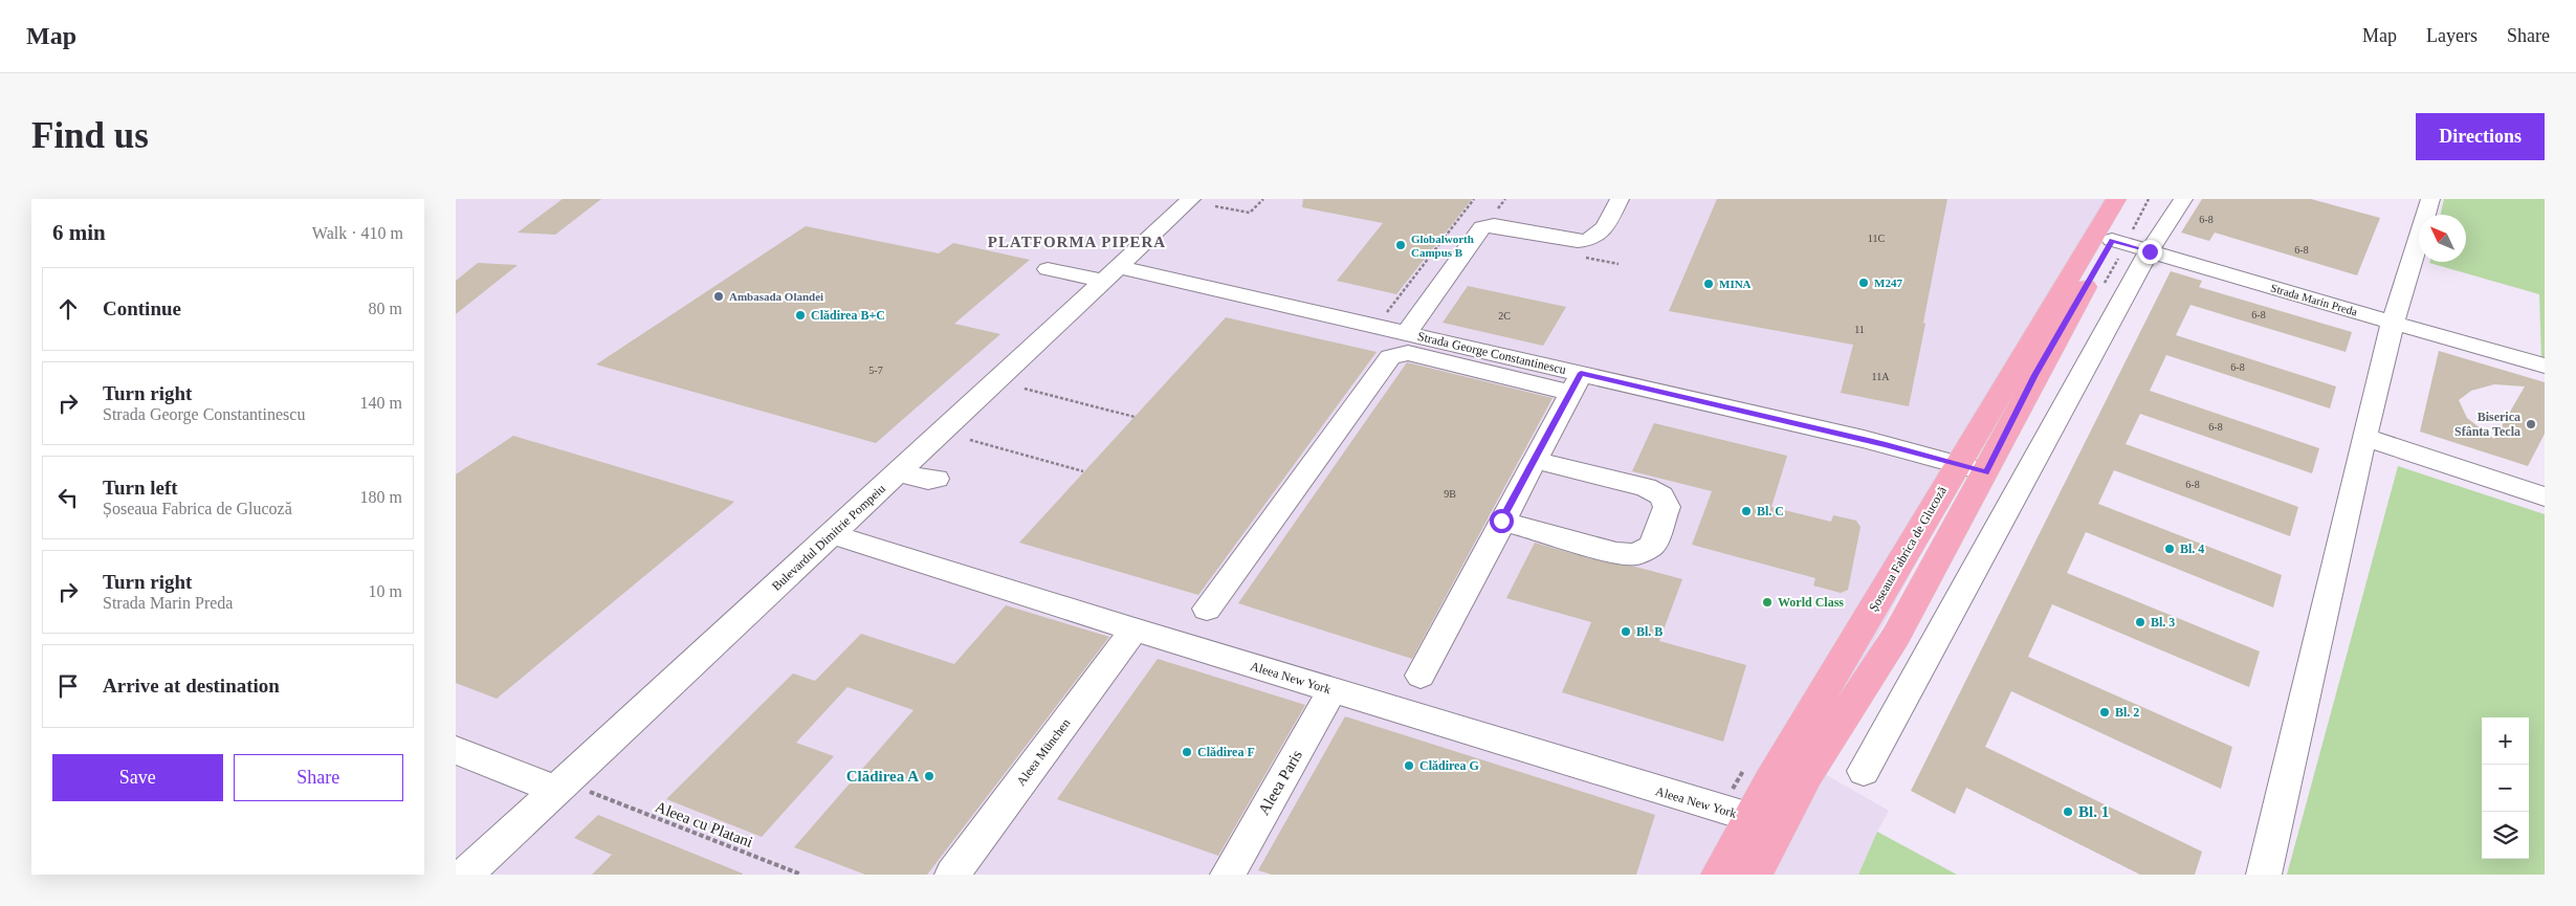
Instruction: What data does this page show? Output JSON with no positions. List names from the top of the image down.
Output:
{
  "streets": {
    "main road": ["Șoseaua Fabrica de Glucoză"],
    "street": [
      "Strada Marin Preda",
      "Strada George Constantinescu",
      "Bulevardul Dimitrie Pompeiu",
      "Aleea New York",
      "Aleea München",
      "Aleea Paris"
    ],
    "path": ["Aleea cu Platani"]
  },
  "crossings": [
    ["Strada Marin Preda", "Șoseaua Fabrica de Glucoză"],
    ["Strada George Constantinescu", "Bulevardul Dimitrie Pompeiu"],
    ["Strada George Constantinescu", "Șoseaua Fabrica de Glucoză"],
    ["Bulevardul Dimitrie Pompeiu", "Aleea New York"],
    ["Șoseaua Fabrica de Glucoză", "Aleea New York"],
    ["Aleea New York", "Aleea München"],
    ["Aleea New York", "Aleea Paris"]
  ],
  "districts": ["PLATFORMA PIPERA"],
  "places": [
    "Globalworth Campus B",
    "M247",
    "MINA",
    "Ambasada Olandei",
    "Clădirea B+C",
    "Biserica Sfânta Tecla",
    "Bl. C",
    "Bl. 4",
    "World Class",
    "Bl. 3",
    "Bl. B",
    "Bl. 2",
    "Clădirea F",
    "Clădirea G",
    "Clădirea A",
    "Bl. 1"
  ],
  "house_numbers": [
    "6-8",
    "11C",
    "6-8",
    "6-8",
    "2C",
    "11",
    "6-8",
    "5-7",
    "11A",
    "6-8",
    "6-8",
    "9B"
  ],
  "north": "top left",
  "page": {
    "header": "Map",
    "nav": ["Map", "Layers", "Share"],
    "buttons": [
      "Directions",
      ["Save", "Share"]
    ],
    "title": "Find us",
    "heading": ["6 min", "Walk · 410 m"],
    "list": [
      ["Continue", "80 m"],
      ["Turn right", "Strada George Constantinescu", "140 m"],
      ["Turn left", "Șoseaua Fabrica de Glucoză", "180 m"],
      ["Turn right", "Strada Marin Preda", "10 m"],
      "Arrive at destination"
    ],
    "map_buttons": ["+", "−"]
  }
}
